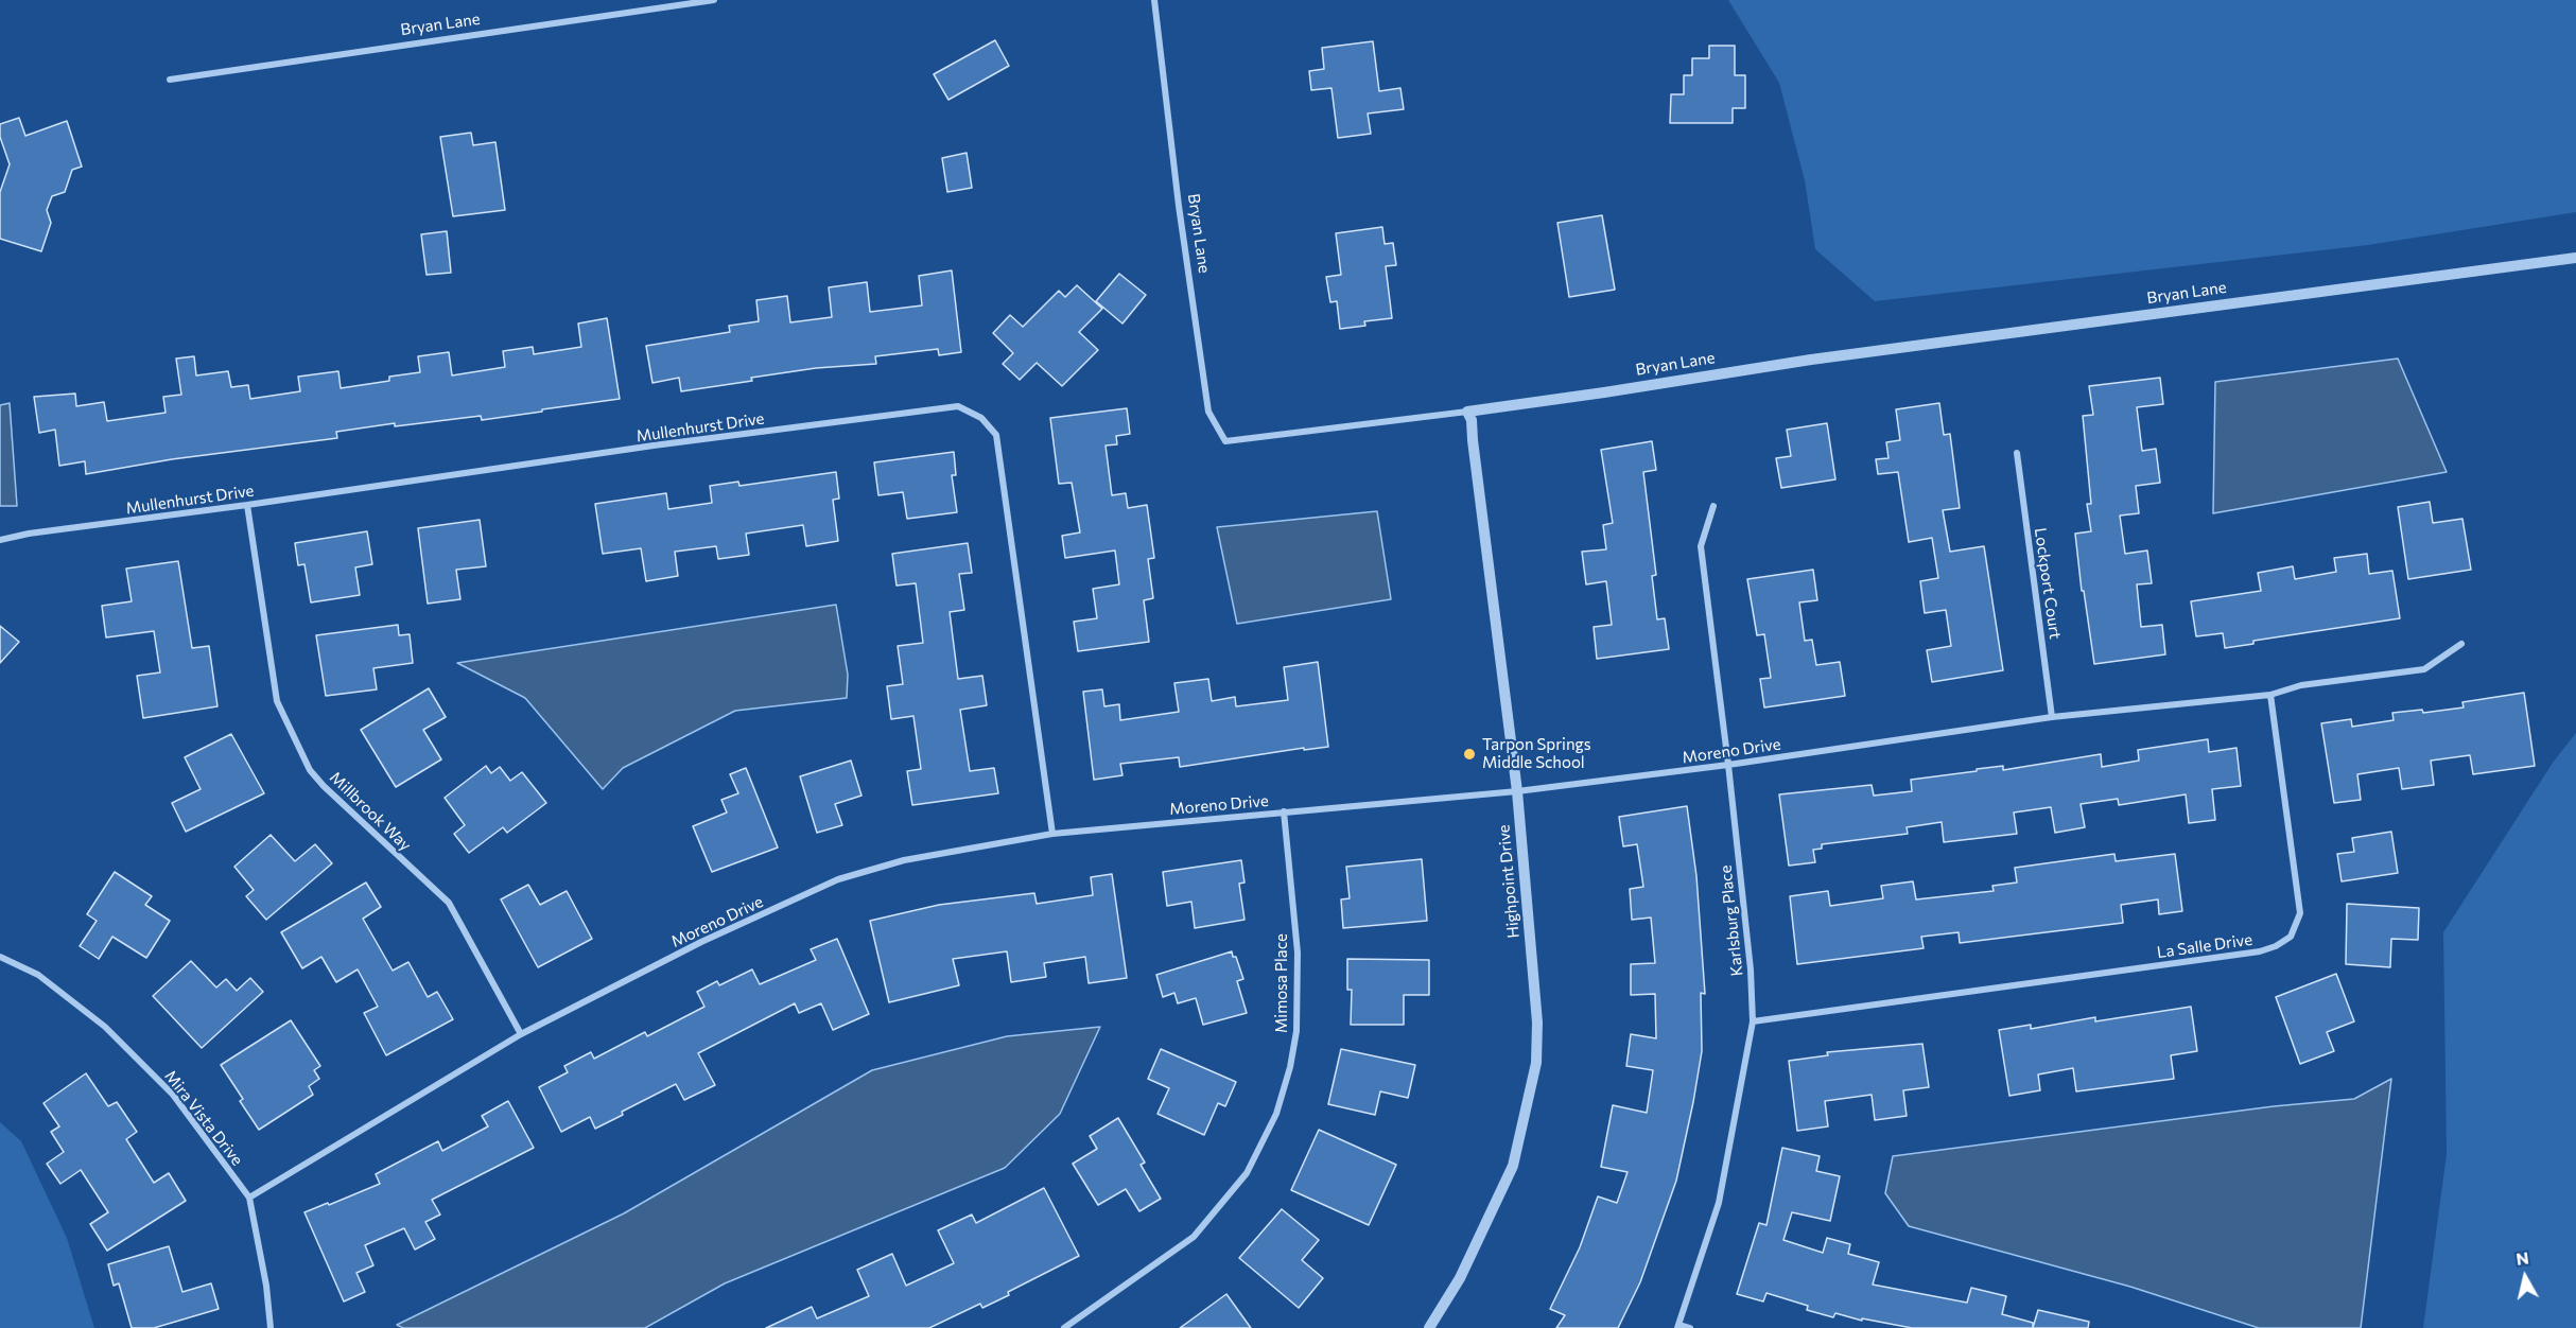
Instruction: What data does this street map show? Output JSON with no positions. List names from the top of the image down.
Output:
{
  "streets": {
    "street": [
      "Bryan Lane",
      "Mullenhurst Drive",
      "Lockport Court",
      "Moreno Drive",
      "Millbrook Way",
      "Highpoint Drive",
      "Karlsburg Place",
      "La Salle Drive",
      "Mimosa Place",
      "Mira Vista Drive"
    ]
  },
  "crossings": [
    ["Bryan Lane", "Highpoint Drive"],
    ["Mullenhurst Drive", "Moreno Drive"],
    ["Mullenhurst Drive", "Millbrook Way"],
    ["Lockport Court", "Moreno Drive"],
    ["Moreno Drive", "Millbrook Way"],
    ["Moreno Drive", "Highpoint Drive"],
    ["Moreno Drive", "Karlsburg Place"],
    ["Moreno Drive", "La Salle Drive"],
    ["Moreno Drive", "Mimosa Place"],
    ["Moreno Drive", "Mira Vista Drive"],
    ["Karlsburg Place", "La Salle Drive"]
  ],
  "places": ["Tarpon Springs Middle School"],
  "north": "top"
}
